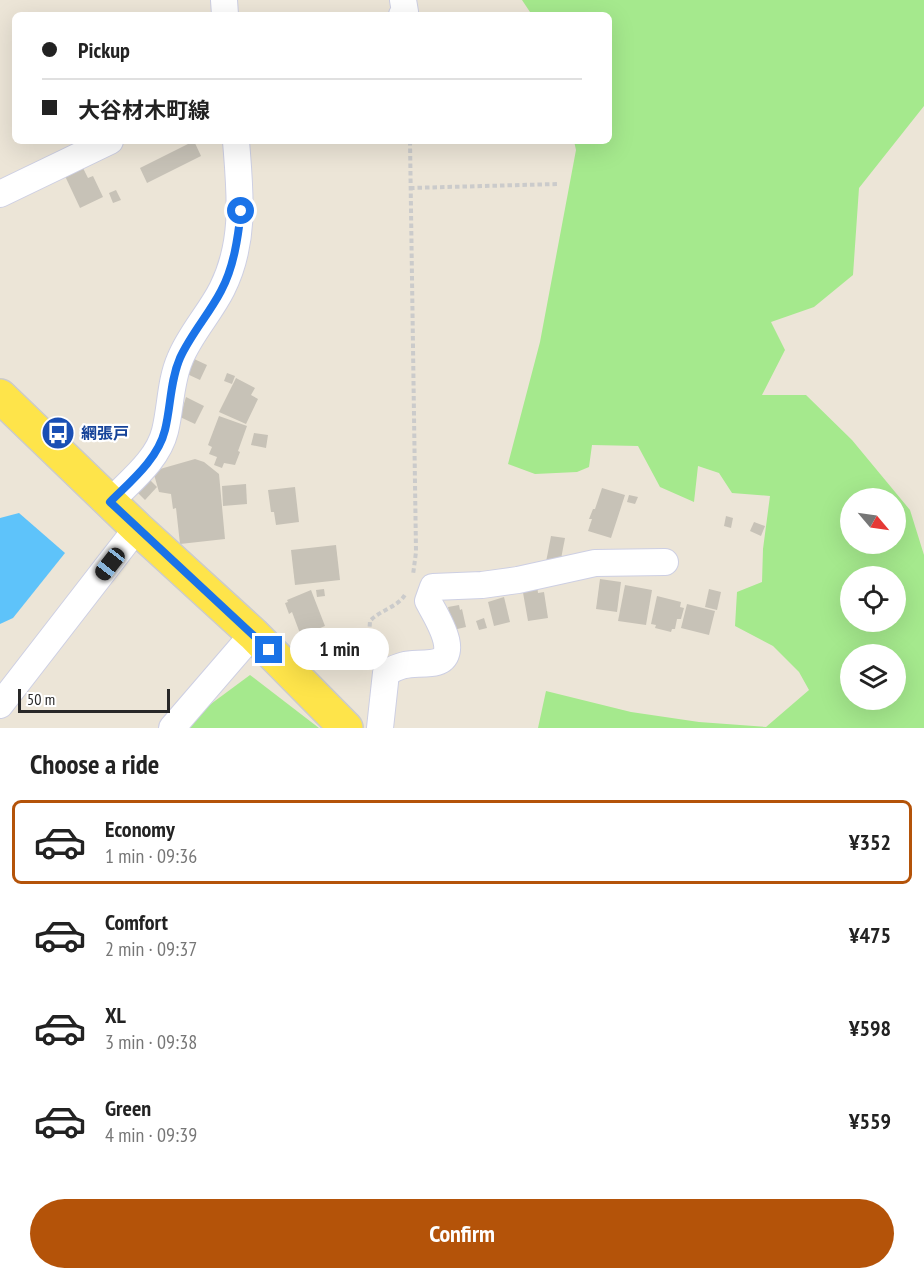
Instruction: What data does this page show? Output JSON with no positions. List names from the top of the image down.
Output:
{
  "places": {
    "bus stop": ["網張戸"]
  },
  "scale_bar": "50 m",
  "north": "bottom right",
  "page": {
    "banner": ["Pickup", "大谷材木町線"],
    "bubble": "1 min",
    "scale": "50 m",
    "heading": "Choose a ride",
    "list": [
      {
        "name": "Economy",
        "note": "1 min · 09:36",
        "value": "¥352"
      },
      {
        "name": "Comfort",
        "note": "2 min · 09:37",
        "value": "¥475"
      },
      {
        "name": "XL",
        "note": "3 min · 09:38",
        "value": "¥598"
      },
      {
        "name": "Green",
        "note": "4 min · 09:39",
        "value": "¥559"
      }
    ],
    "buttons": "Confirm"
  }
}
